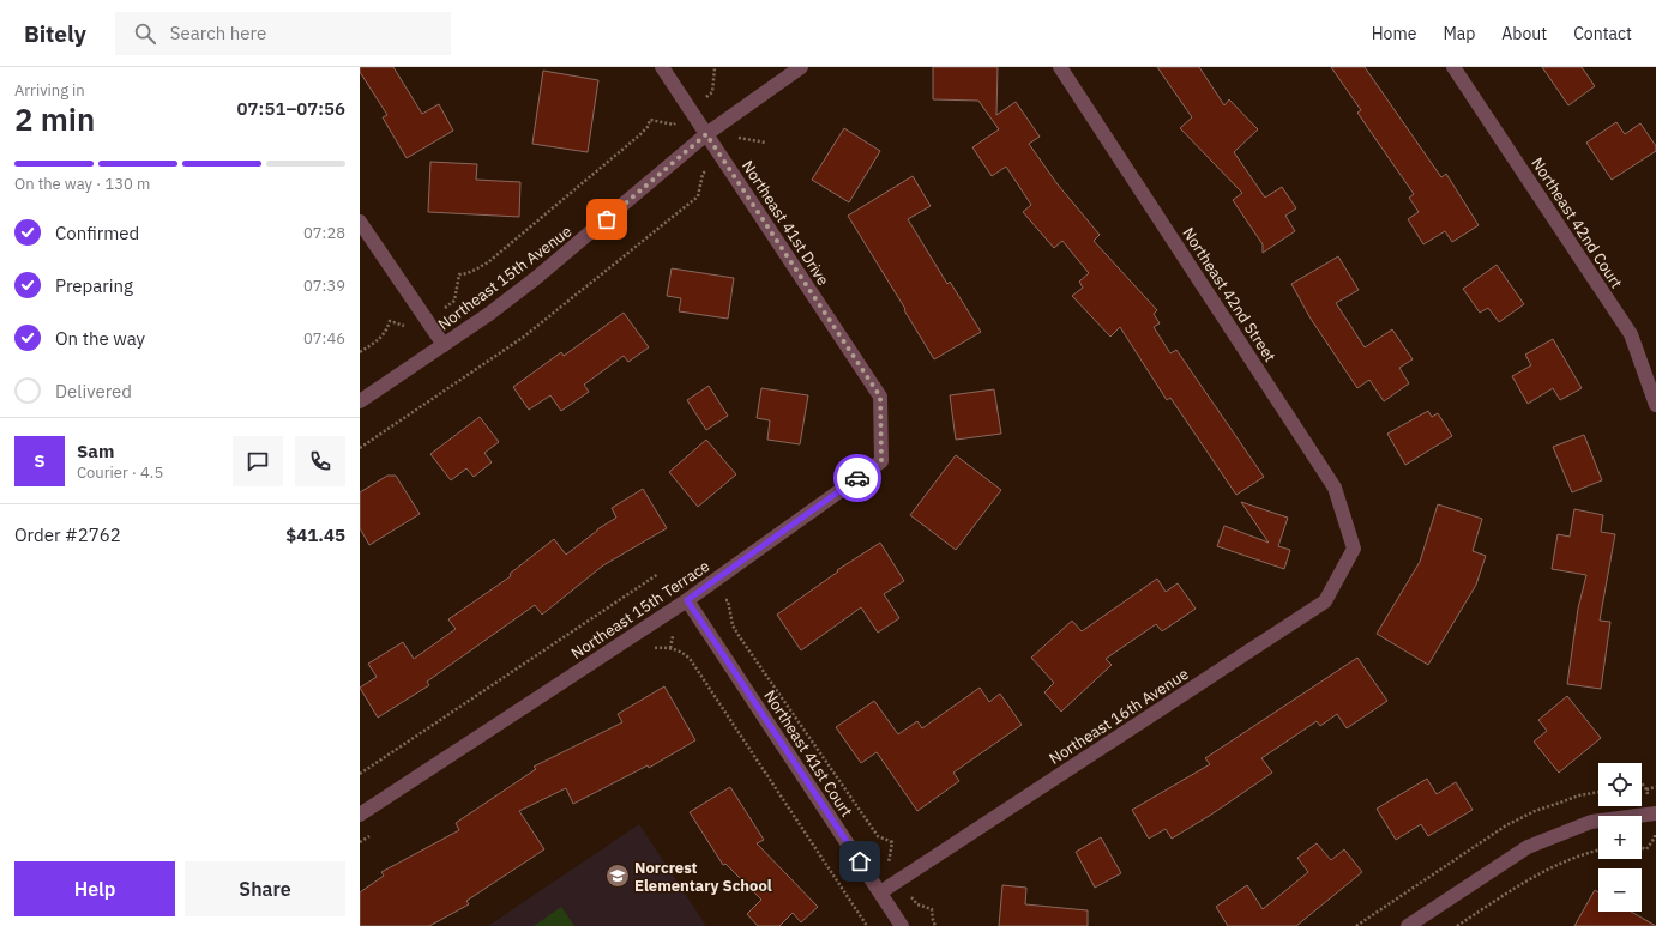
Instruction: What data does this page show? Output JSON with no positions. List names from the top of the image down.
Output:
{
  "streets": {
    "street": [
      "Northeast 41st Drive",
      "Northeast 42nd Court",
      "Northeast 15th Avenue",
      "Northeast 42nd Street",
      "Northeast 15th Terrace",
      "Northeast 16th Avenue",
      "Northeast 41st Court"
    ]
  },
  "crossings": [
    ["Northeast 41st Drive", "Northeast 15th Avenue"],
    ["Northeast 41st Drive", "Northeast 15th Terrace"],
    ["Northeast 42nd Street", "Northeast 16th Avenue"],
    ["Northeast 15th Terrace", "Northeast 41st Court"],
    ["Northeast 16th Avenue", "Northeast 41st Court"]
  ],
  "places": {
    "school or university": ["Norcrest Elementary School"]
  },
  "page": {
    "header": "Bitely",
    "search": "Search here",
    "nav": [
      "Home",
      "Map",
      "About",
      "Contact"
    ],
    "heading": ["2 min", "Arriving in", "07:51–07:56"],
    "panel": [
      "Sam",
      "Courier · 4.5",
      "Order #2762",
      "$41.45"
    ],
    "bar": "On the way · 130 m",
    "list": [
      ["Confirmed", "07:28"],
      ["Preparing", "07:39"],
      ["On the way", "07:46"],
      "Delivered"
    ],
    "round": "S",
    "map_buttons": ["+", "−"],
    "buttons": ["Help", "Share"]
  }
}
